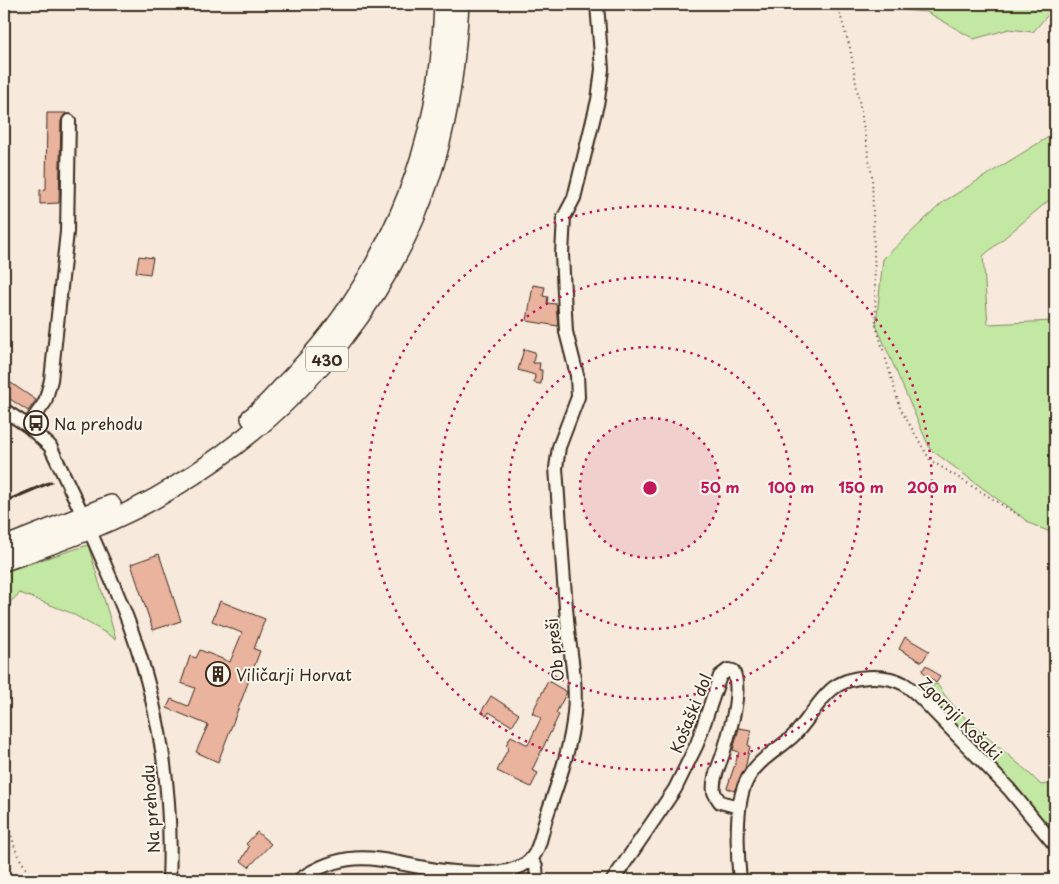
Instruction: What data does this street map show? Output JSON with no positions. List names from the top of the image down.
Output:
{
  "streets": {
    "highway": ["430"],
    "street": [
      "Ob preši",
      "Košaški dol",
      "Zgornji Košaki",
      "Na prehodu"
    ]
  },
  "crossings": [
    ["Košaški dol", "Zgornji Košaki"]
  ],
  "places": {
    "bus stop": ["Na prehodu"],
    "building": ["Viličarji Horvat"]
  },
  "rings": [
    "50 m",
    "100 m",
    "150 m",
    "200 m"
  ]
}
